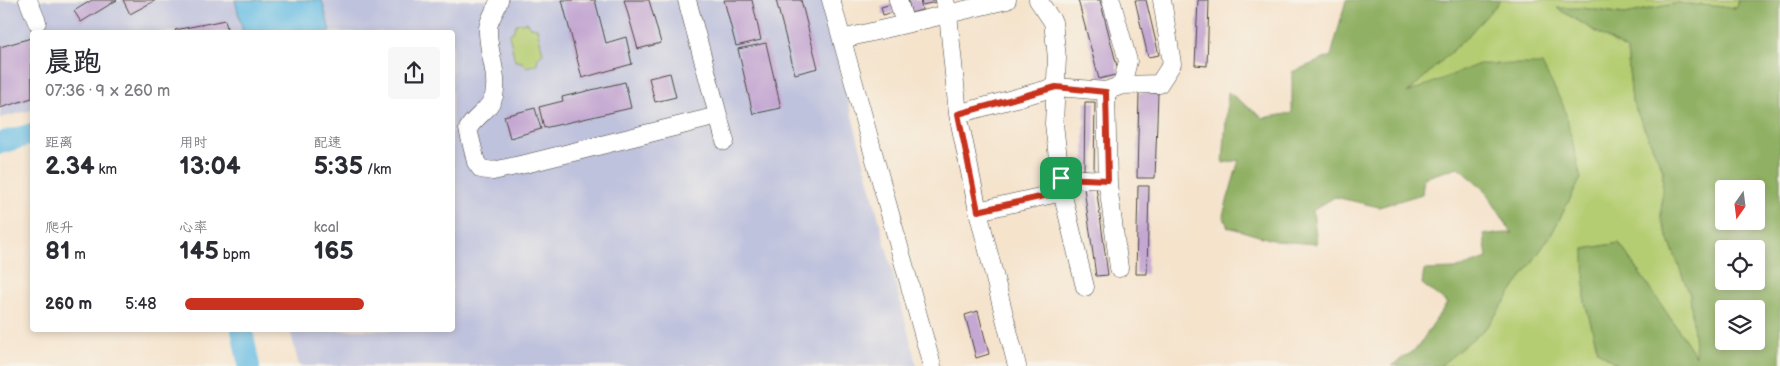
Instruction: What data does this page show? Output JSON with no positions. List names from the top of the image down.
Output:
{
  "north": "bottom",
  "page": {
    "heading": ["晨跑", "07:36 · 9 × 260 m"],
    "stats": [
      ["距离", "2.34 km"],
      ["用时", "13:04"],
      ["配速", "5:35 /km"],
      ["爬升", "81 m"],
      ["心率", "145 bpm"],
      ["kcal", "165"]
    ],
    "list": [
      {
        "name": "260 m",
        "note": "5:48"
      }
    ]
  }
}
